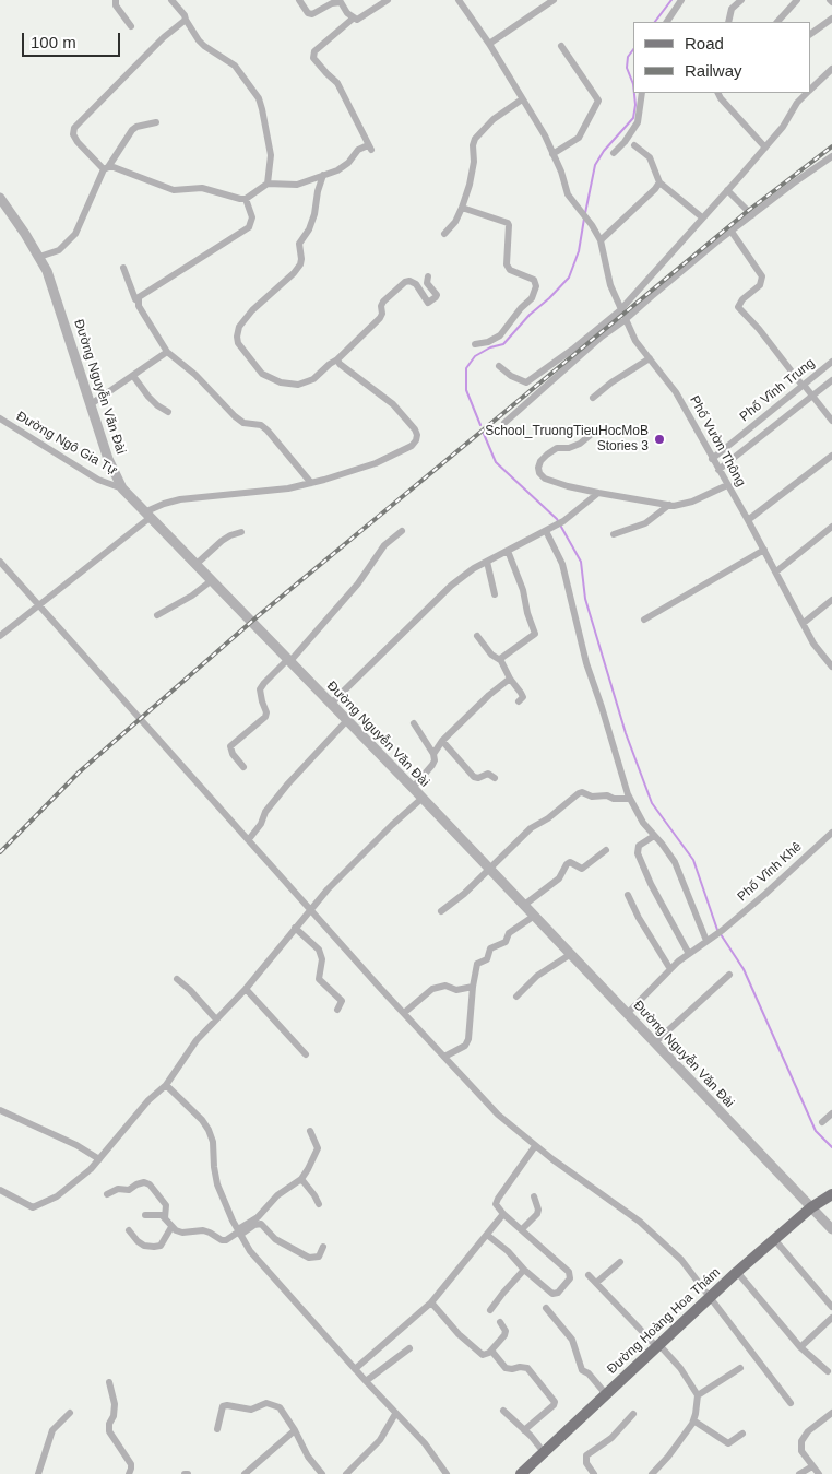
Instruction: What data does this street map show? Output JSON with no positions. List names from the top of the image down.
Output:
{
  "streets": {
    "main road": ["Đường Hoàng Hoa Thám"],
    "street": [
      "Đường Nguyễn Văn Đài",
      "Phố Vĩnh Trung",
      "Phố Vườn Thông",
      "Đường Ngô Gia Tự",
      "Phố Vĩnh Khê"
    ]
  },
  "crossings": [
    ["Đường Nguyễn Văn Đài", "Đường Ngô Gia Tự"],
    ["Đường Nguyễn Văn Đài", "Đường Hoàng Hoa Thám"],
    ["Phố Vĩnh Trung", "Phố Vườn Thông"]
  ],
  "places": ["School_TruongTieuHocMoB Stories 3"],
  "legend": ["Road", "Railway"],
  "scale_bar": "100 m"
}
